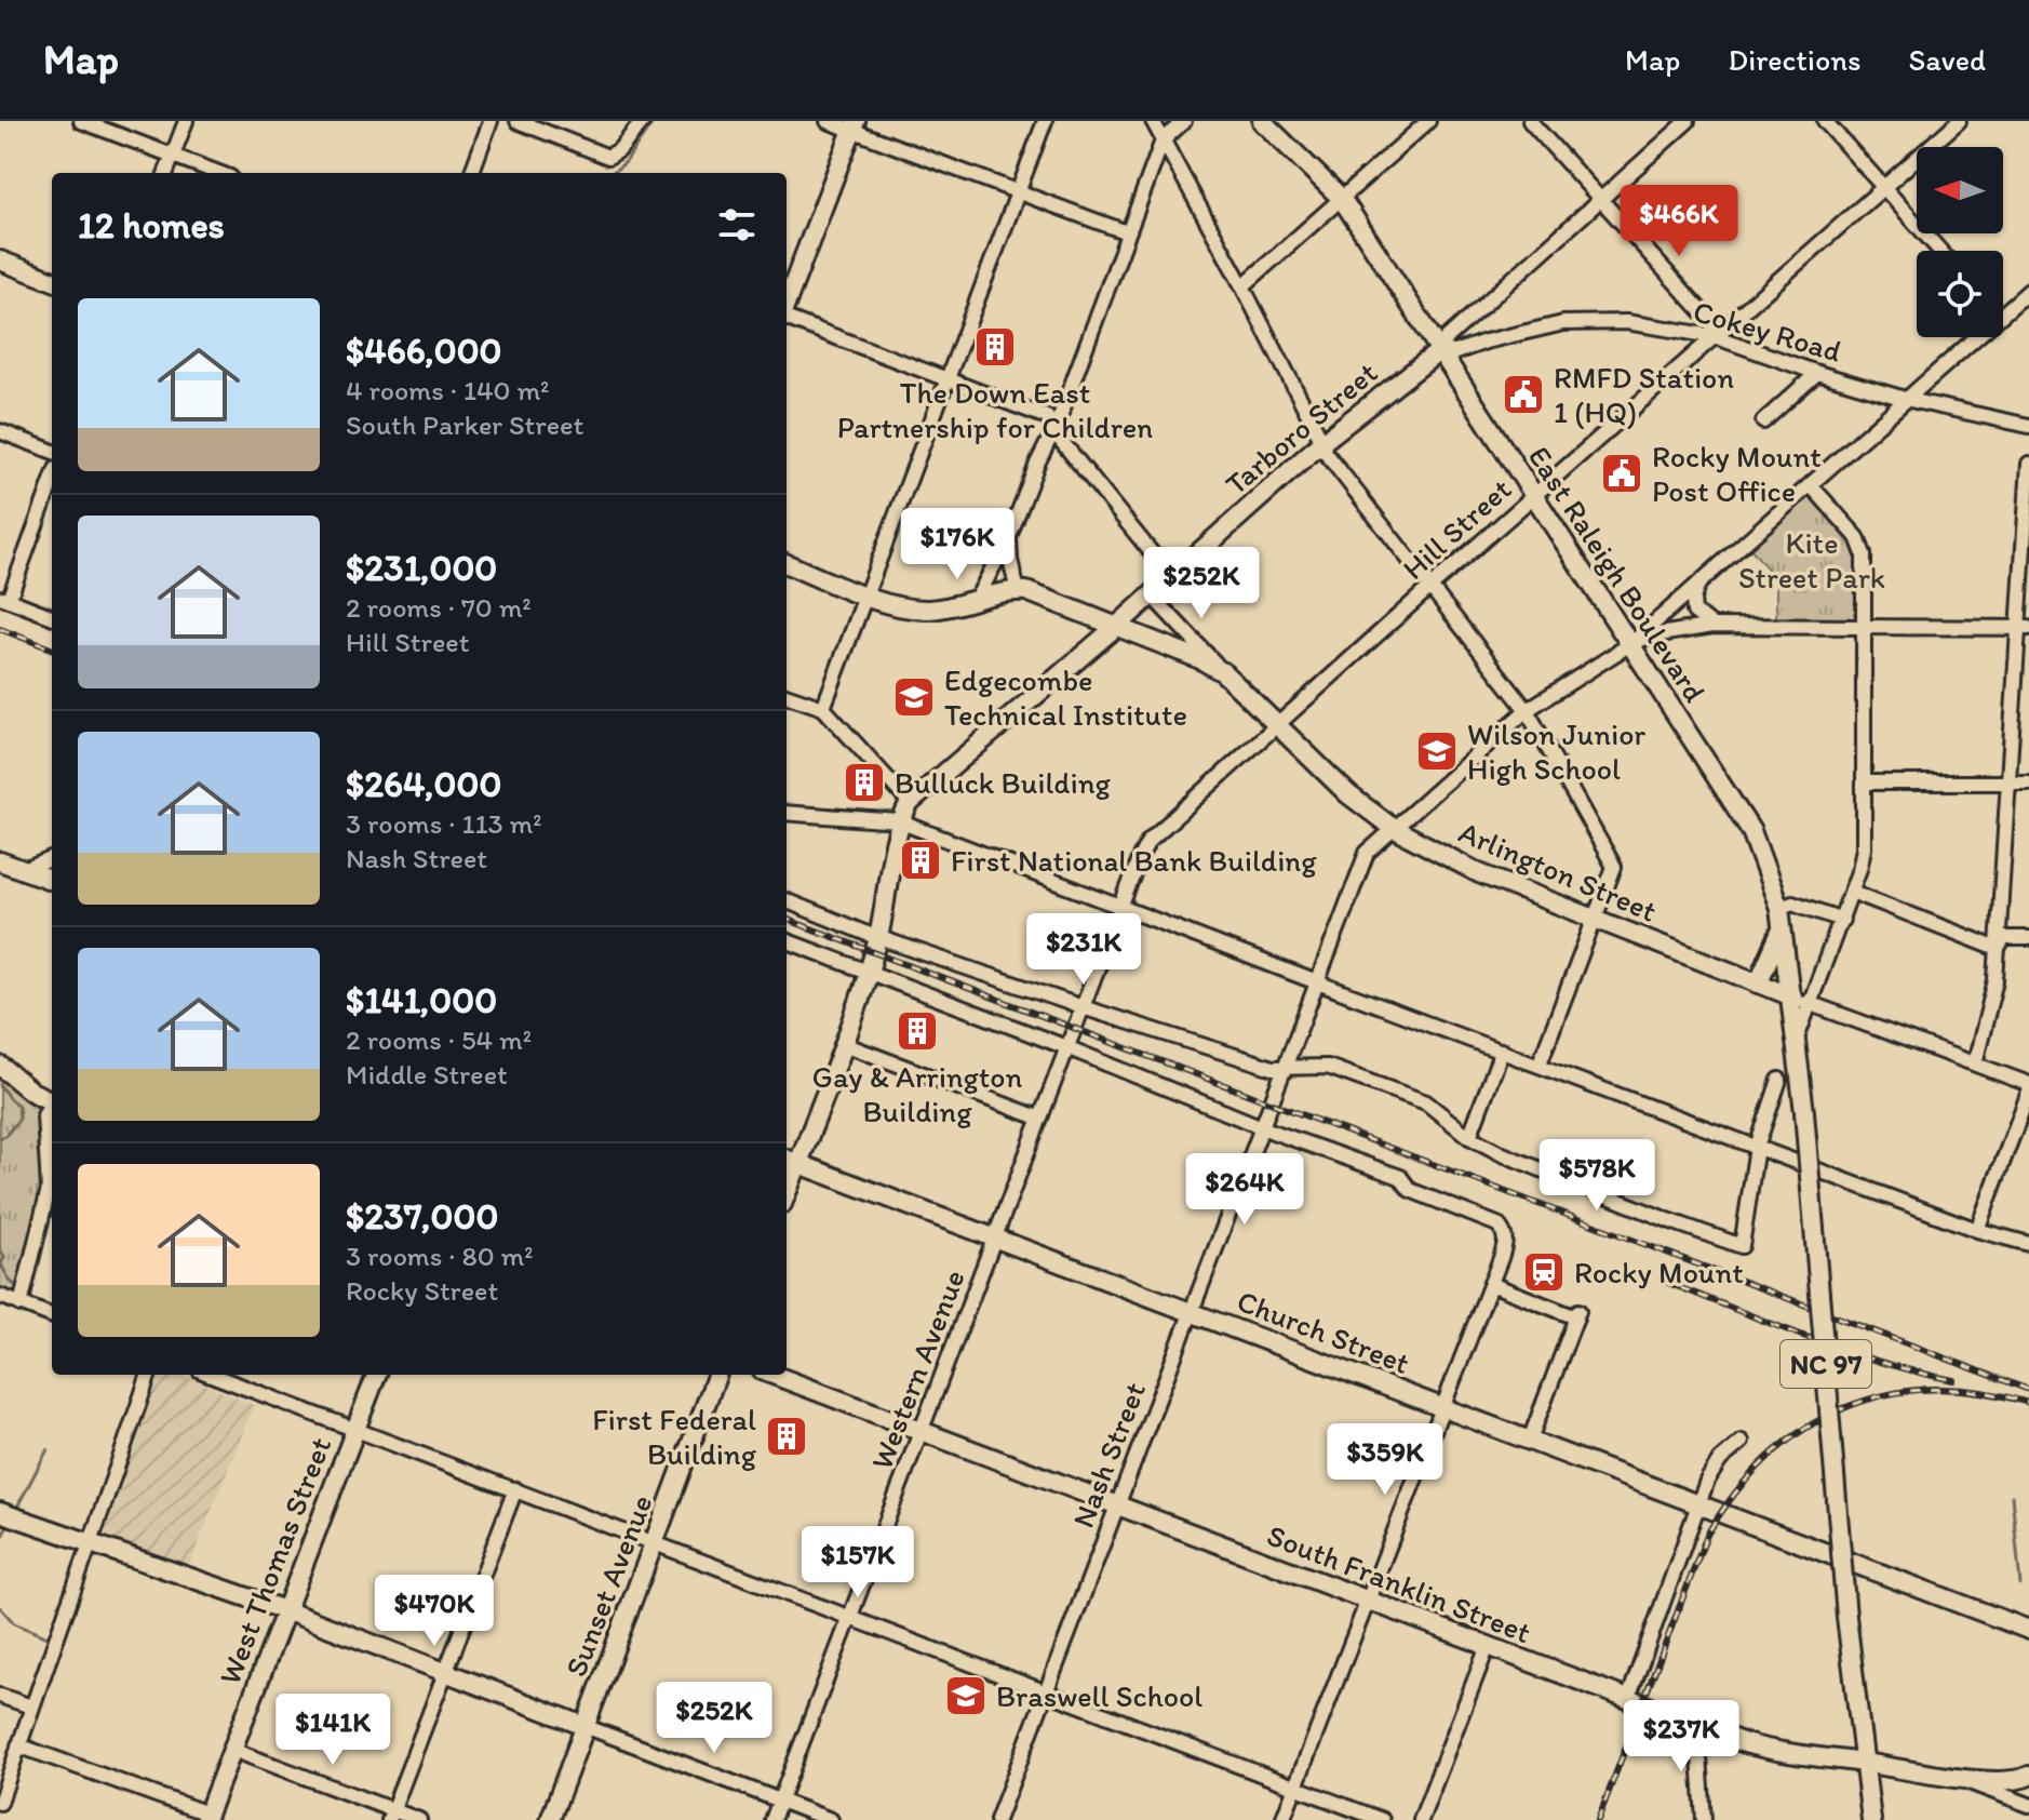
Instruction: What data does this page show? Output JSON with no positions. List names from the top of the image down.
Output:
{
  "streets": {
    "main road": [
      "Tarboro Street",
      "East Raleigh Boulevard",
      "Arlington Street",
      "Church Street",
      "NC 97",
      "West Thomas Street",
      "South Franklin Street",
      "Sunset Avenue"
    ],
    "street": [
      "Cokey Road",
      "Hill Street",
      "Western Avenue",
      "Nash Street"
    ]
  },
  "crossings": [
    ["Cokey Road", "Tarboro Street"],
    ["Cokey Road", "Hill Street"],
    ["Cokey Road", "East Raleigh Boulevard"],
    ["Tarboro Street", "East Raleigh Boulevard"],
    ["Tarboro Street", "Arlington Street"],
    ["Hill Street", "East Raleigh Boulevard"],
    ["Hill Street", "Arlington Street"],
    ["Hill Street", "Western Avenue"],
    ["East Raleigh Boulevard", "Arlington Street"],
    ["East Raleigh Boulevard", "NC 97"],
    ["East Raleigh Boulevard", "Nash Street"],
    ["East Raleigh Boulevard", "South Franklin Street"],
    ["Arlington Street", "Nash Street"],
    ["Church Street", "Western Avenue"],
    ["Church Street", "Nash Street"],
    ["NC 97", "South Franklin Street"],
    ["Western Avenue", "South Franklin Street"],
    ["Nash Street", "South Franklin Street"]
  ],
  "parks": ["Kite Street Park"],
  "places": {
    "building": [
      "The Down East Partnership for Children",
      "Bulluck Building",
      "First National Bank Building",
      "Gay & Arrington Building",
      "First Federal Building"
    ],
    "public building": ["RMFD Station 1 (HQ)", "Rocky Mount Post Office"],
    "school or university": ["Edgecombe Technical Institute", "Wilson Junior High School", "Braswell School"],
    "station": ["Rocky Mount"]
  },
  "north": "left",
  "page": {
    "header": "Map",
    "nav": ["Map", "Directions", "Saved"],
    "heading": "12 homes",
    "price": [
      "$466K",
      "$176K",
      "$252K",
      "$231K",
      "$578K",
      "$264K",
      "$359K",
      "$157K",
      "$470K",
      "$252K",
      "$141K",
      "$237K"
    ],
    "list": [
      {
        "name": "$466,000",
        "note": "4 rooms · 140 m² · South Parker Street"
      },
      {
        "name": "$231,000",
        "note": "2 rooms · 70 m² · Hill Street"
      },
      {
        "name": "$264,000",
        "note": "3 rooms · 113 m² · Nash Street"
      },
      {
        "name": "$141,000",
        "note": "2 rooms · 54 m² · Middle Street"
      },
      {
        "name": "$237,000",
        "note": "3 rooms · 80 m² · Rocky Street"
      }
    ]
  }
}
